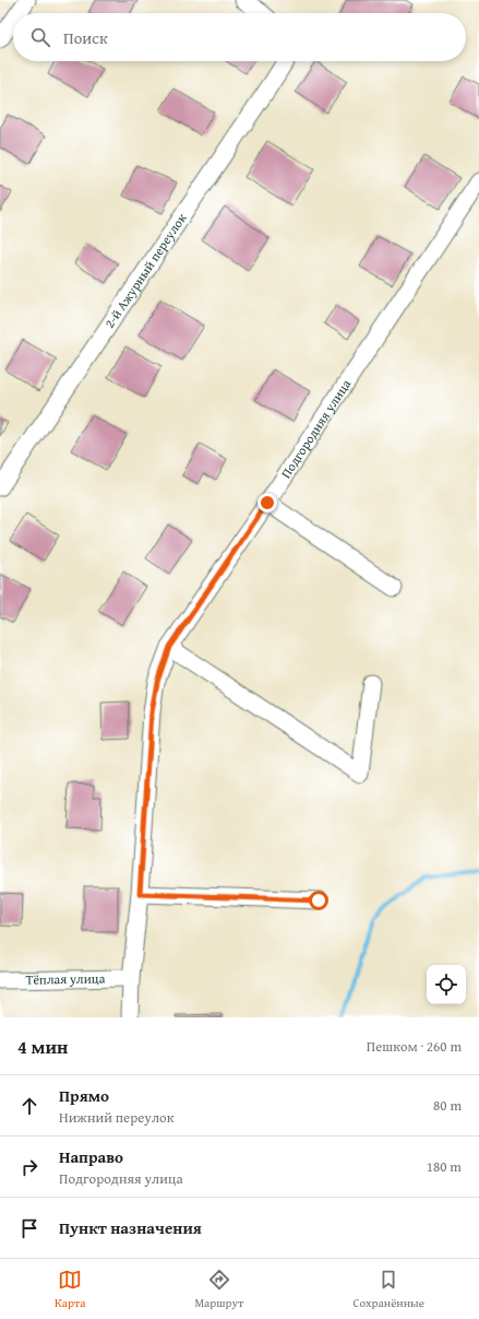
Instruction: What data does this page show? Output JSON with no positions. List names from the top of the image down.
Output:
{
  "streets": {
    "street": ["2-й Ажурный переулок", "Подгородняя улица", "Тёплая улица"]
  },
  "crossings": [
    ["Подгородняя улица", "Тёплая улица"]
  ],
  "page": {
    "search": "Поиск",
    "heading": ["4 мин", "Пешком · 260 m"],
    "list": [
      ["Прямо", "Нижний переулок", "80 m"],
      ["Направо", "Подгородняя улица", "180 m"],
      "Пункт назначения"
    ],
    "nav": ["Карта", "Маршрут", "Сохранённые"]
  }
}
